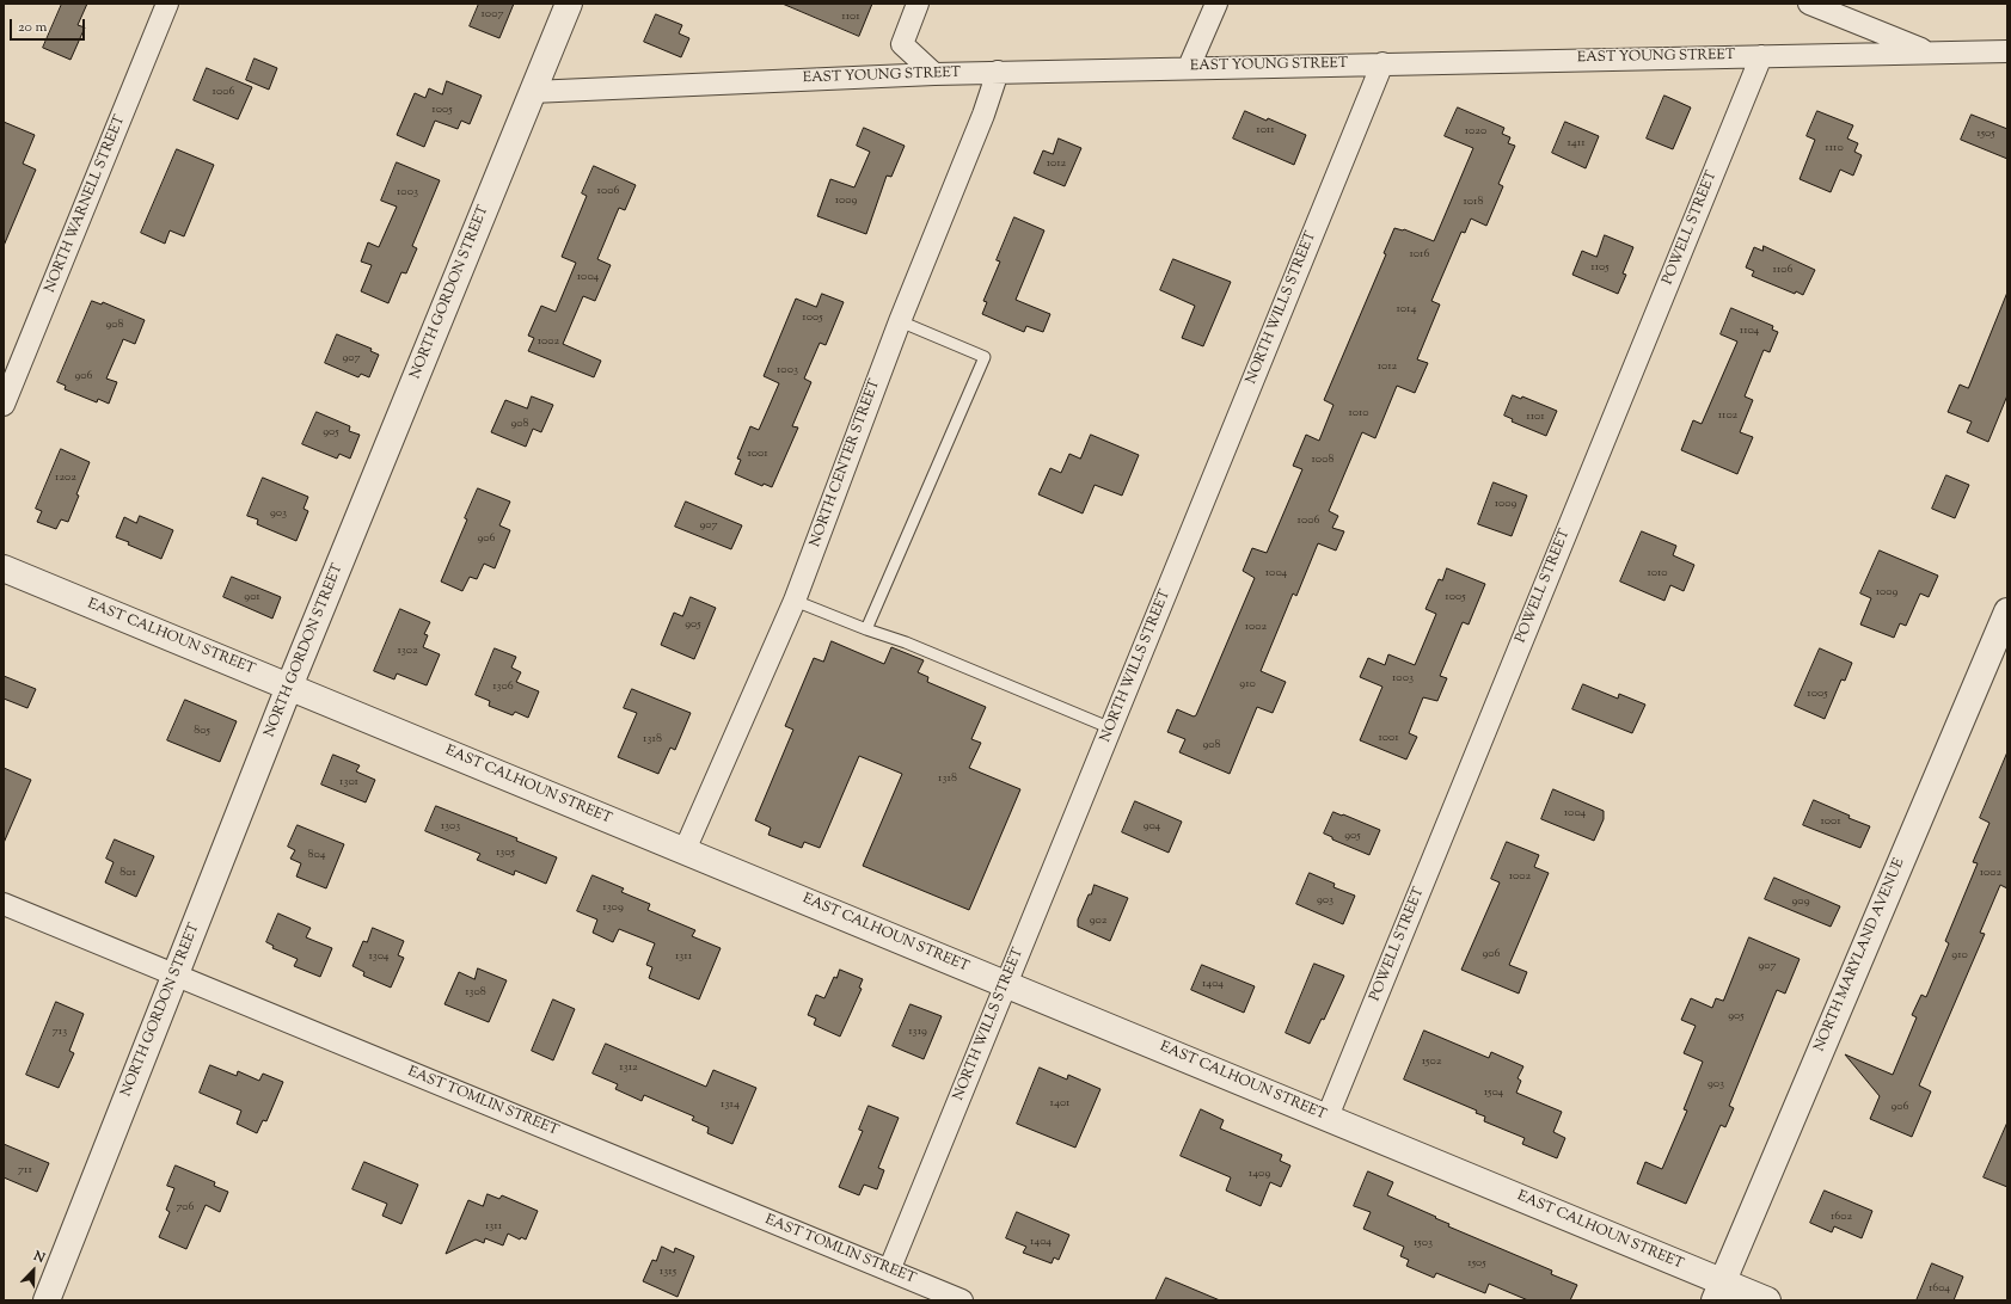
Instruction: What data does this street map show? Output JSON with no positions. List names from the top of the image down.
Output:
{
  "streets": {
    "street": [
      "EAST YOUNG STREET",
      "NORTH WARNELL STREET",
      "POWELL STREET",
      "NORTH GORDON STREET",
      "NORTH WILLS STREET",
      "NORTH CENTER STREET",
      "EAST CALHOUN STREET",
      "NORTH MARYLAND AVENUE",
      "EAST TOMLIN STREET"
    ]
  },
  "crossings": [
    ["EAST YOUNG STREET", "POWELL STREET"],
    ["EAST YOUNG STREET", "NORTH GORDON STREET"],
    ["EAST YOUNG STREET", "NORTH WILLS STREET"],
    ["EAST YOUNG STREET", "NORTH CENTER STREET"],
    ["POWELL STREET", "EAST CALHOUN STREET"],
    ["NORTH GORDON STREET", "EAST CALHOUN STREET"],
    ["NORTH GORDON STREET", "EAST TOMLIN STREET"],
    ["NORTH WILLS STREET", "EAST CALHOUN STREET"],
    ["NORTH WILLS STREET", "EAST TOMLIN STREET"],
    ["NORTH CENTER STREET", "EAST CALHOUN STREET"],
    ["EAST CALHOUN STREET", "NORTH MARYLAND AVENUE"]
  ],
  "house_numbers": [
    "1007",
    "1101",
    "1006",
    "1005",
    "1011",
    "1020",
    "1505",
    "1411",
    "1110",
    "1012",
    "1006",
    "1003",
    "1009",
    "1018",
    "1016",
    "1105",
    "1106",
    "1004",
    "1014",
    "1005",
    "908",
    "1104",
    "1002",
    "907",
    "1012",
    "1003",
    "906",
    "1010",
    "1102",
    "1101",
    "908",
    "905",
    "1001",
    "1008",
    "1202",
    "1009",
    "903",
    "1006",
    "907",
    "906",
    "1004",
    "1010",
    "1009",
    "901",
    "1005",
    "905",
    "1002",
    "1302",
    "1003",
    "910",
    "1306",
    "1005",
    "805",
    "1001",
    "1318",
    "908",
    "1318",
    "1301",
    "1004",
    "1001",
    "1303",
    "904",
    "905",
    "1305",
    "804",
    "801",
    "1002",
    "1002",
    "903",
    "909",
    "1309",
    "902",
    "906",
    "910",
    "1304",
    "1311",
    "907",
    "1404",
    "1308",
    "905",
    "713",
    "1319",
    "1502",
    "1312",
    "903",
    "1504",
    "1401",
    "1314",
    "906",
    "711",
    "1409",
    "706",
    "1602",
    "1311",
    "1404",
    "1503",
    "1505",
    "1315",
    "1604"
  ],
  "scale_bar": "20 m",
  "north": "top right"
}
